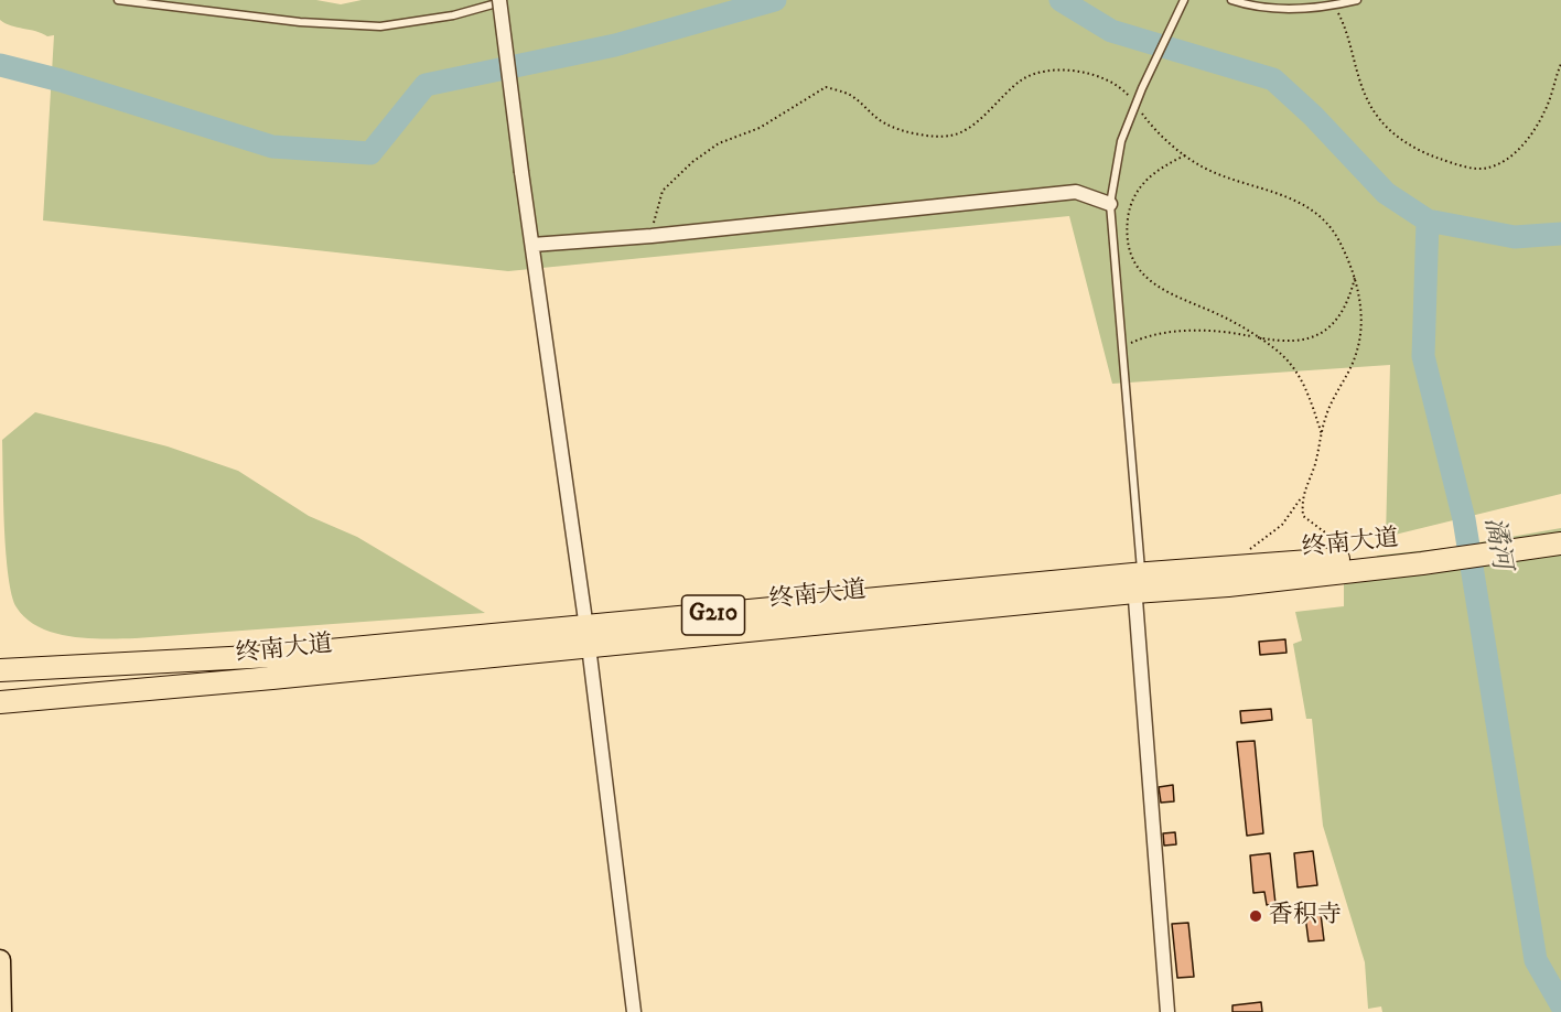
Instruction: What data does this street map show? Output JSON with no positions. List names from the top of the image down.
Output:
{
  "streets": {
    "highway": ["终南大道", "G210"]
  },
  "water": ["潏河"],
  "places": ["香积寺"]
}
